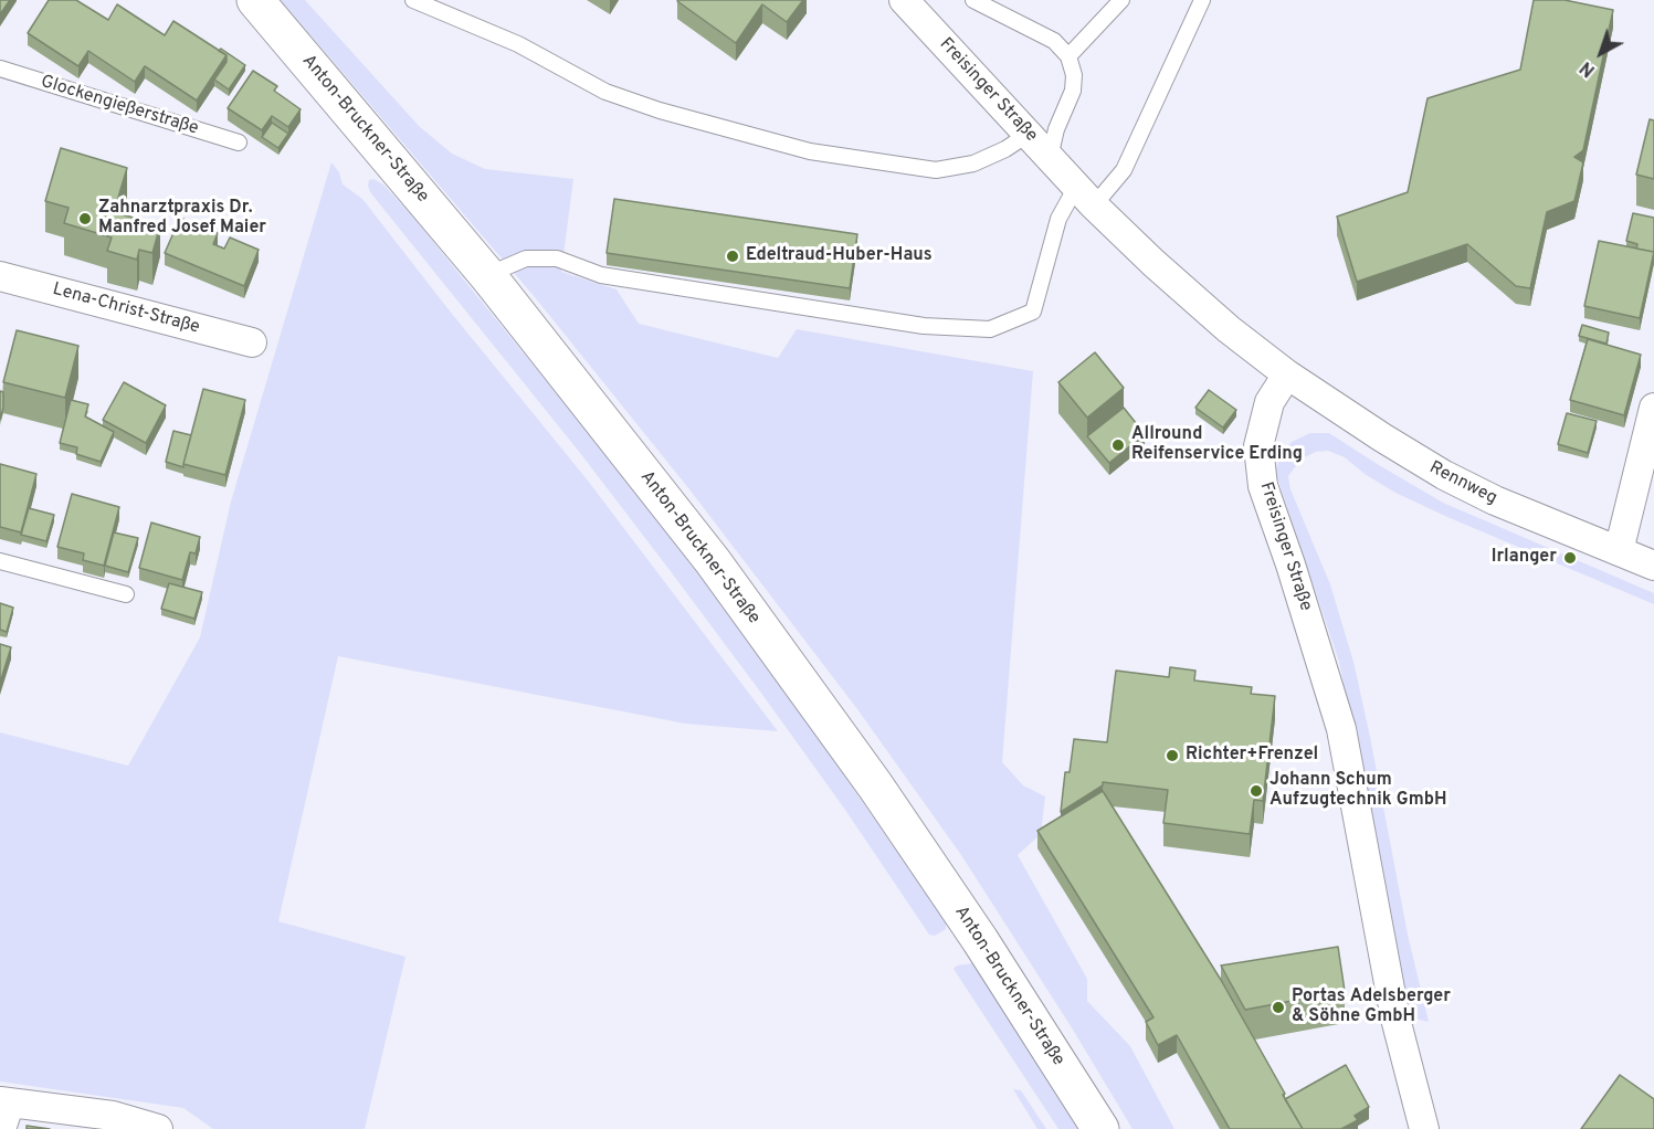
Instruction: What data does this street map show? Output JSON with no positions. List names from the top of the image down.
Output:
{
  "streets": {
    "main road": ["Anton-Bruckner-Straße"],
    "street": ["Freisinger Straße", "Lena-Christ-Straße", "Rennweg"],
    "lane": ["Glockengießerstraße"]
  },
  "crossings": [
    ["Freisinger Straße", "Rennweg"]
  ],
  "places": [
    "Zahnarztpraxis Dr. Manfred Josef Maier",
    "Edeltraud-Huber-Haus",
    "Allround Reifenservice Erding",
    "Irlanger",
    "Richter+Frenzel",
    "Johann Schum Aufzugtechnik GmbH",
    "Portas Adelsberger & Söhne GmbH"
  ],
  "north": "bottom left"
}
